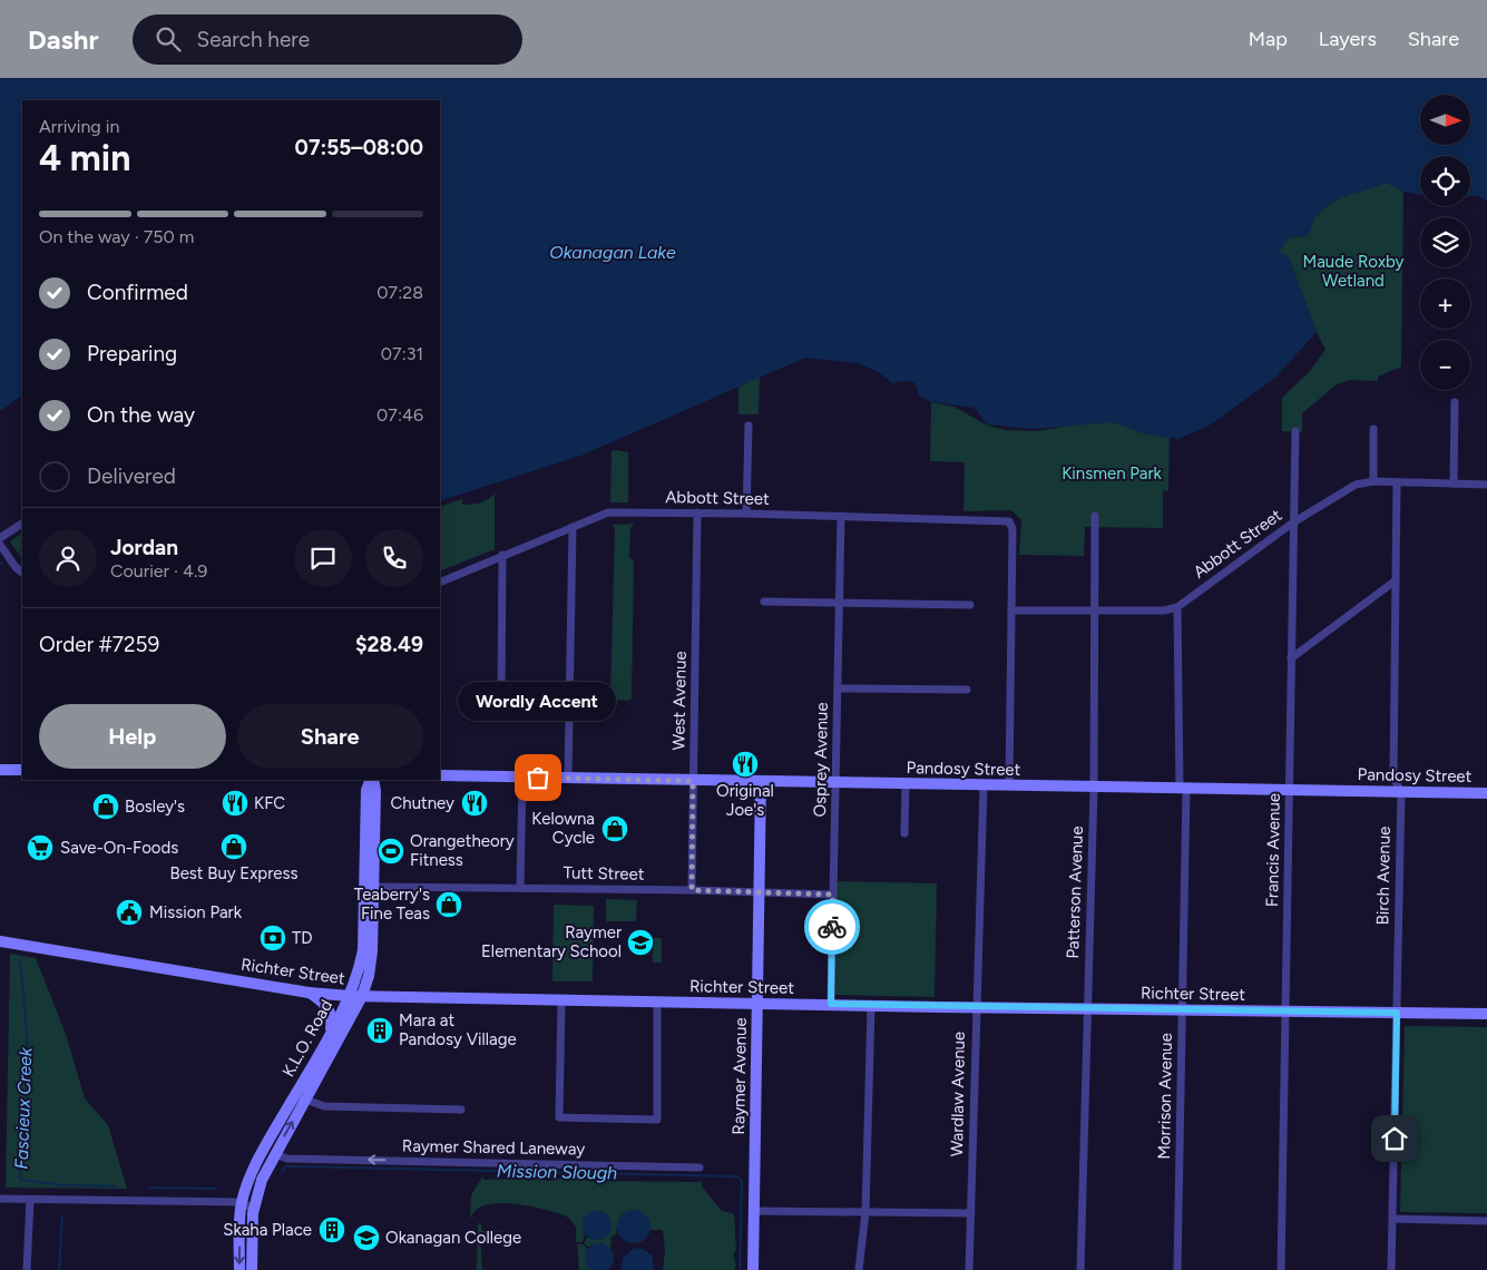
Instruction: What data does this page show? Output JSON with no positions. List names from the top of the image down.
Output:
{
  "streets": {
    "main road": [
      "Pandosy Street",
      "Richter Street",
      "K.L.O. Road",
      "Raymer Avenue"
    ],
    "street": [
      "Abbott Street",
      "West Avenue",
      "Osprey Avenue",
      "Francis Avenue",
      "Tutt Street",
      "Birch Avenue",
      "Patterson Avenue",
      "Wardlaw Avenue",
      "Morrison Avenue",
      "Raymer Shared Laneway"
    ]
  },
  "crossings": [
    ["Abbott Street", "West Avenue"],
    ["Abbott Street", "Osprey Avenue"],
    ["Abbott Street", "Francis Avenue"],
    ["Abbott Street", "Birch Avenue"],
    ["Abbott Street", "Patterson Avenue"],
    ["Abbott Street", "Morrison Avenue"],
    ["West Avenue", "Pandosy Street"],
    ["West Avenue", "Tutt Street"],
    ["Osprey Avenue", "Pandosy Street"],
    ["Osprey Avenue", "Tutt Street"],
    ["Osprey Avenue", "Richter Street"],
    ["Pandosy Street", "Francis Avenue"],
    ["Pandosy Street", "Birch Avenue"],
    ["Pandosy Street", "Patterson Avenue"],
    ["Pandosy Street", "Raymer Avenue"],
    ["Pandosy Street", "Wardlaw Avenue"],
    ["Pandosy Street", "Morrison Avenue"],
    ["Francis Avenue", "Richter Street"],
    ["Tutt Street", "K.L.O. Road"],
    ["Tutt Street", "Raymer Avenue"],
    ["Birch Avenue", "Richter Street"],
    ["Patterson Avenue", "Richter Street"],
    ["Richter Street", "K.L.O. Road"],
    ["Richter Street", "Raymer Avenue"],
    ["Richter Street", "Wardlaw Avenue"],
    ["Richter Street", "Morrison Avenue"],
    ["K.L.O. Road", "Raymer Shared Laneway"]
  ],
  "water": ["Okanagan Lake", "Fascieux Creek", "Mission Slough"],
  "parks": ["Maude Roxby Wetland", "Kinsmen Park"],
  "places": {
    "restaurant": ["Original Joe's", "KFC", "Chutney"],
    "other": ["Wordly Accent"],
    "shop": [
      "Bosley's",
      "Kelowna Cycle",
      "Best Buy Express",
      "Teaberry's Fine Teas"
    ],
    "supermarket": ["Save-On-Foods"],
    "sports": ["Orangetheory Fitness"],
    "public building": ["Mission Park"],
    "bank": ["TD"],
    "school or university": ["Raymer Elementary School", "Okanagan College"],
    "building": ["Mara at Pandosy Village", "Skaha Place"]
  },
  "north": "right",
  "page": {
    "header": "Dashr",
    "search": "Search here",
    "nav": ["Map", "Layers", "Share"],
    "map_buttons": ["+", "−"],
    "heading": ["4 min", "Arriving in", "07:55–08:00"],
    "panel": [
      "Jordan",
      "Courier · 4.9",
      "Order #7259",
      "$28.49"
    ],
    "bar": "On the way · 750 m",
    "list": [
      ["Confirmed", "07:28"],
      ["Preparing", "07:31"],
      ["On the way", "07:46"],
      "Delivered"
    ],
    "bubble": "Wordly Accent",
    "buttons": ["Help", "Share"]
  }
}
